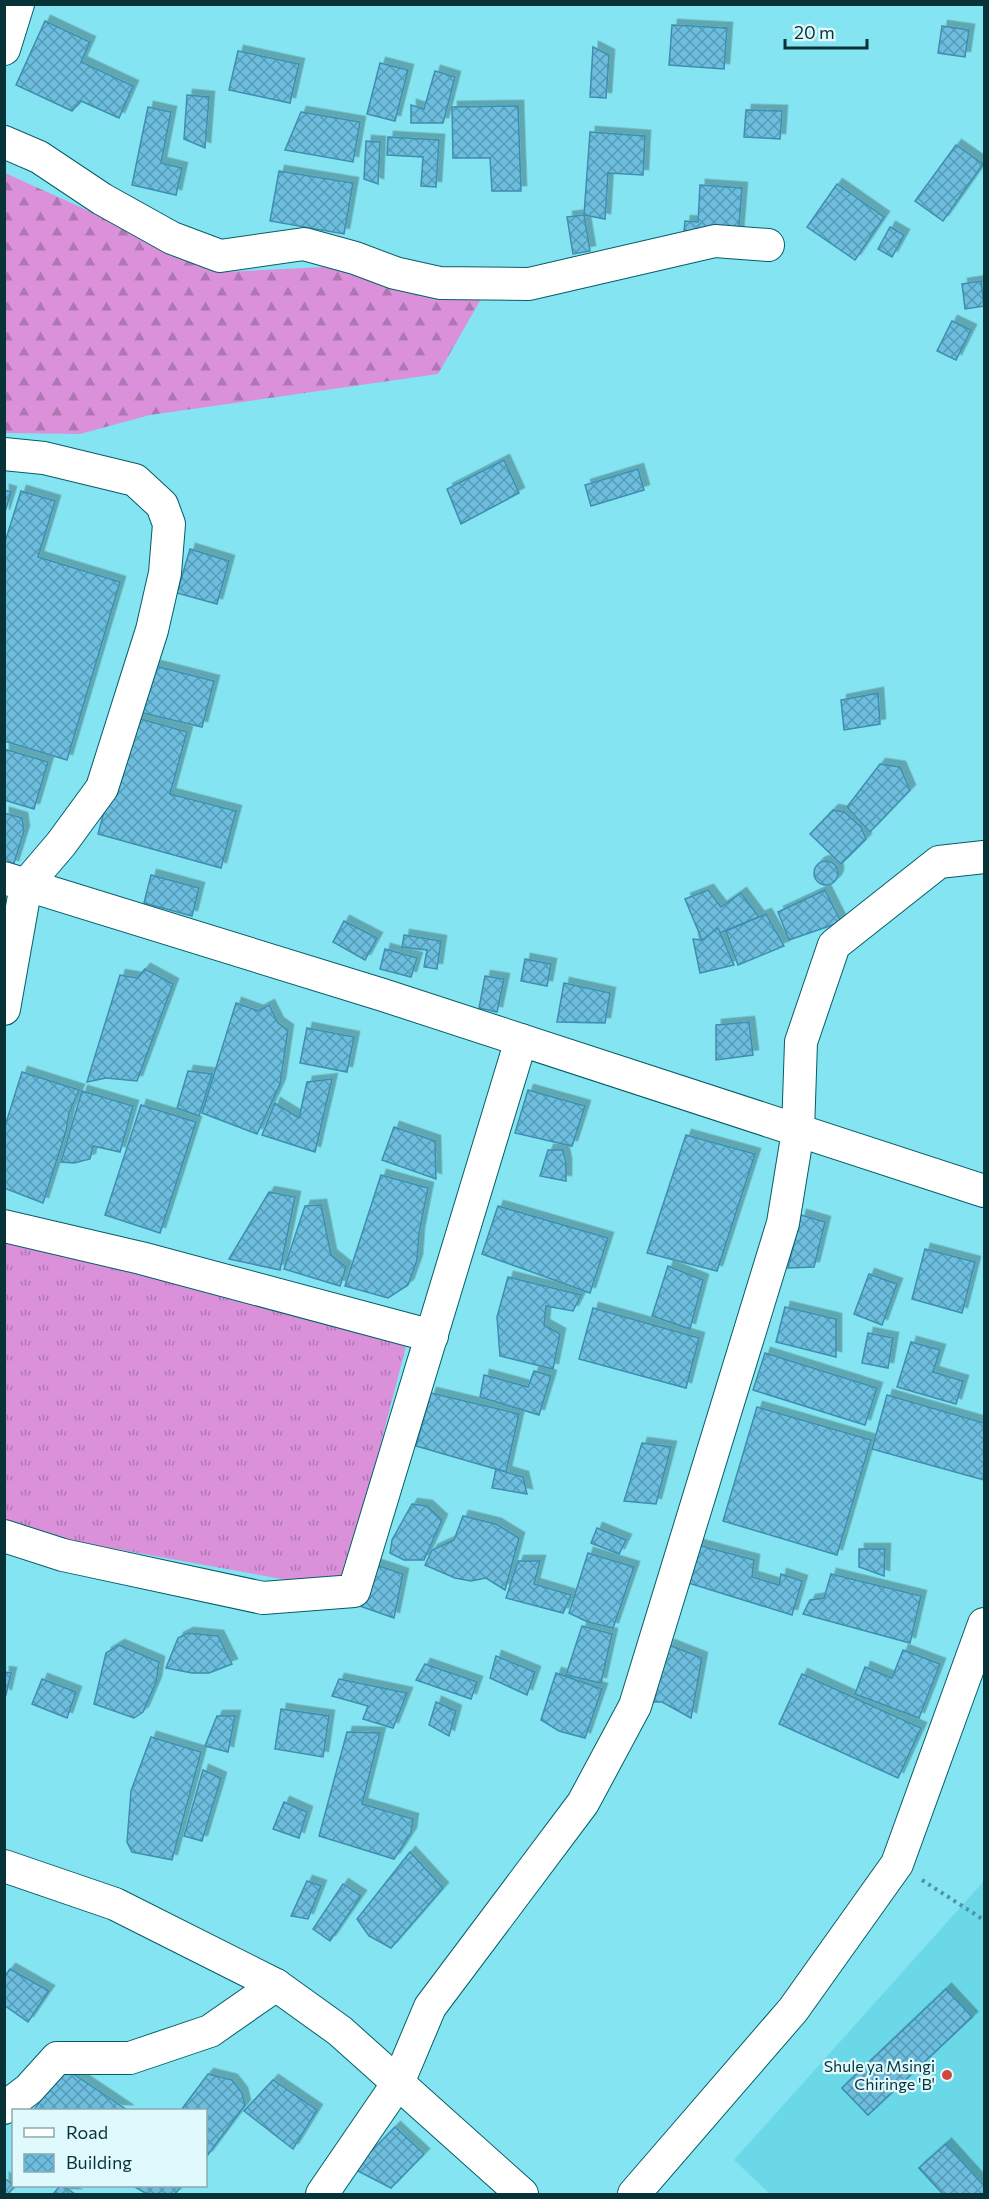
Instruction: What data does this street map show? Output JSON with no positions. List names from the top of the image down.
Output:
{
  "places": ["Shule ya Msingi Chiringe 'B'"],
  "legend": ["Road", "Building"],
  "scale_bar": "20 m"
}
